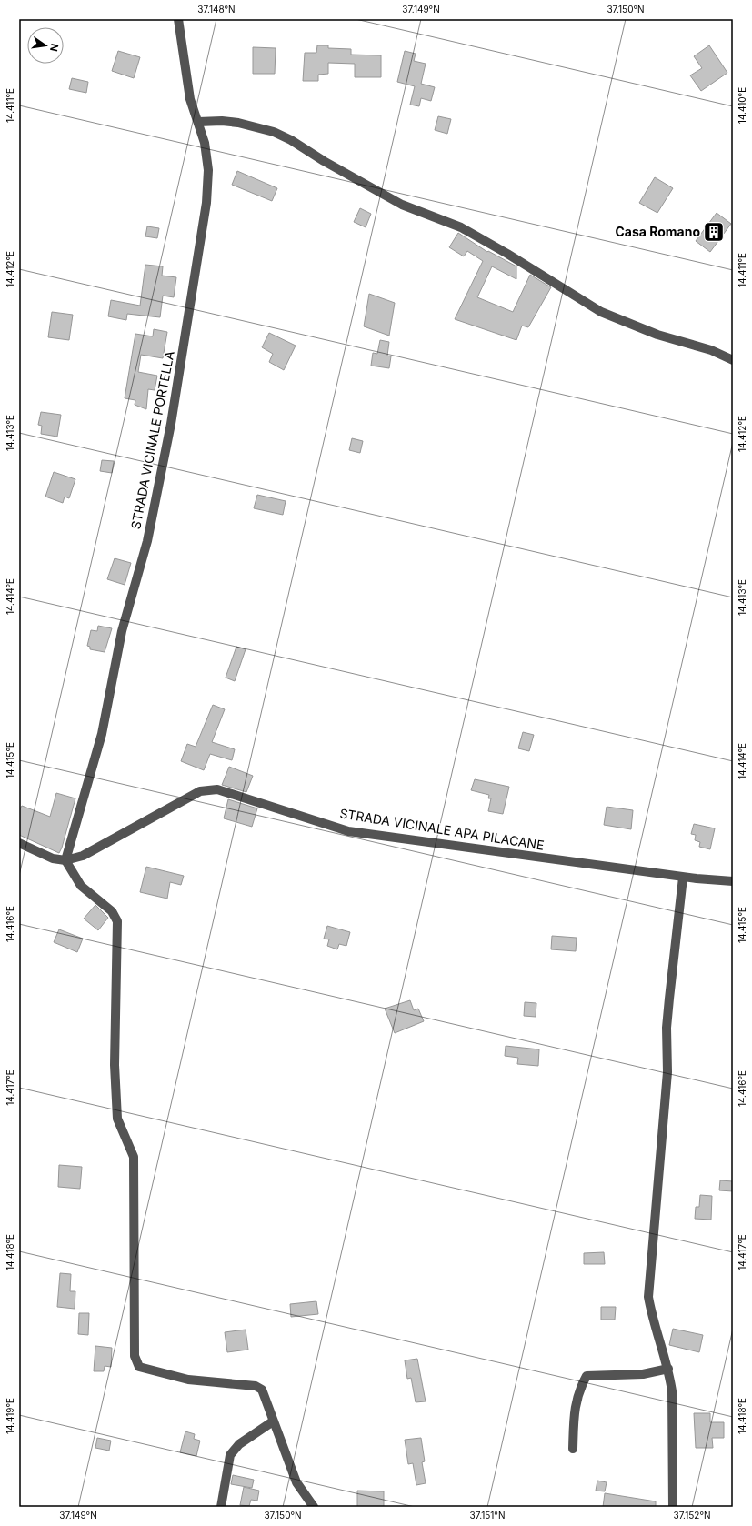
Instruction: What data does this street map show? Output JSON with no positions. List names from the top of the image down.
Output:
{
  "streets": {
    "street": ["STRADA VICINALE PORTELLA", "STRADA VICINALE APA PILACANE"]
  },
  "crossings": [
    ["STRADA VICINALE PORTELLA", "STRADA VICINALE APA PILACANE"]
  ],
  "places": {
    "building": ["Casa Romano"]
  },
  "north": "right",
  "coordinates": [
    "37.148°N",
    "37.149°N",
    "37.150°N",
    "14.411°E",
    "14.410°E",
    "14.412°E",
    "14.413°E",
    "14.414°E",
    "14.415°E",
    "14.416°E",
    "14.417°E",
    "14.418°E",
    "14.419°E",
    "37.151°N",
    "37.152°N"
  ]
}
